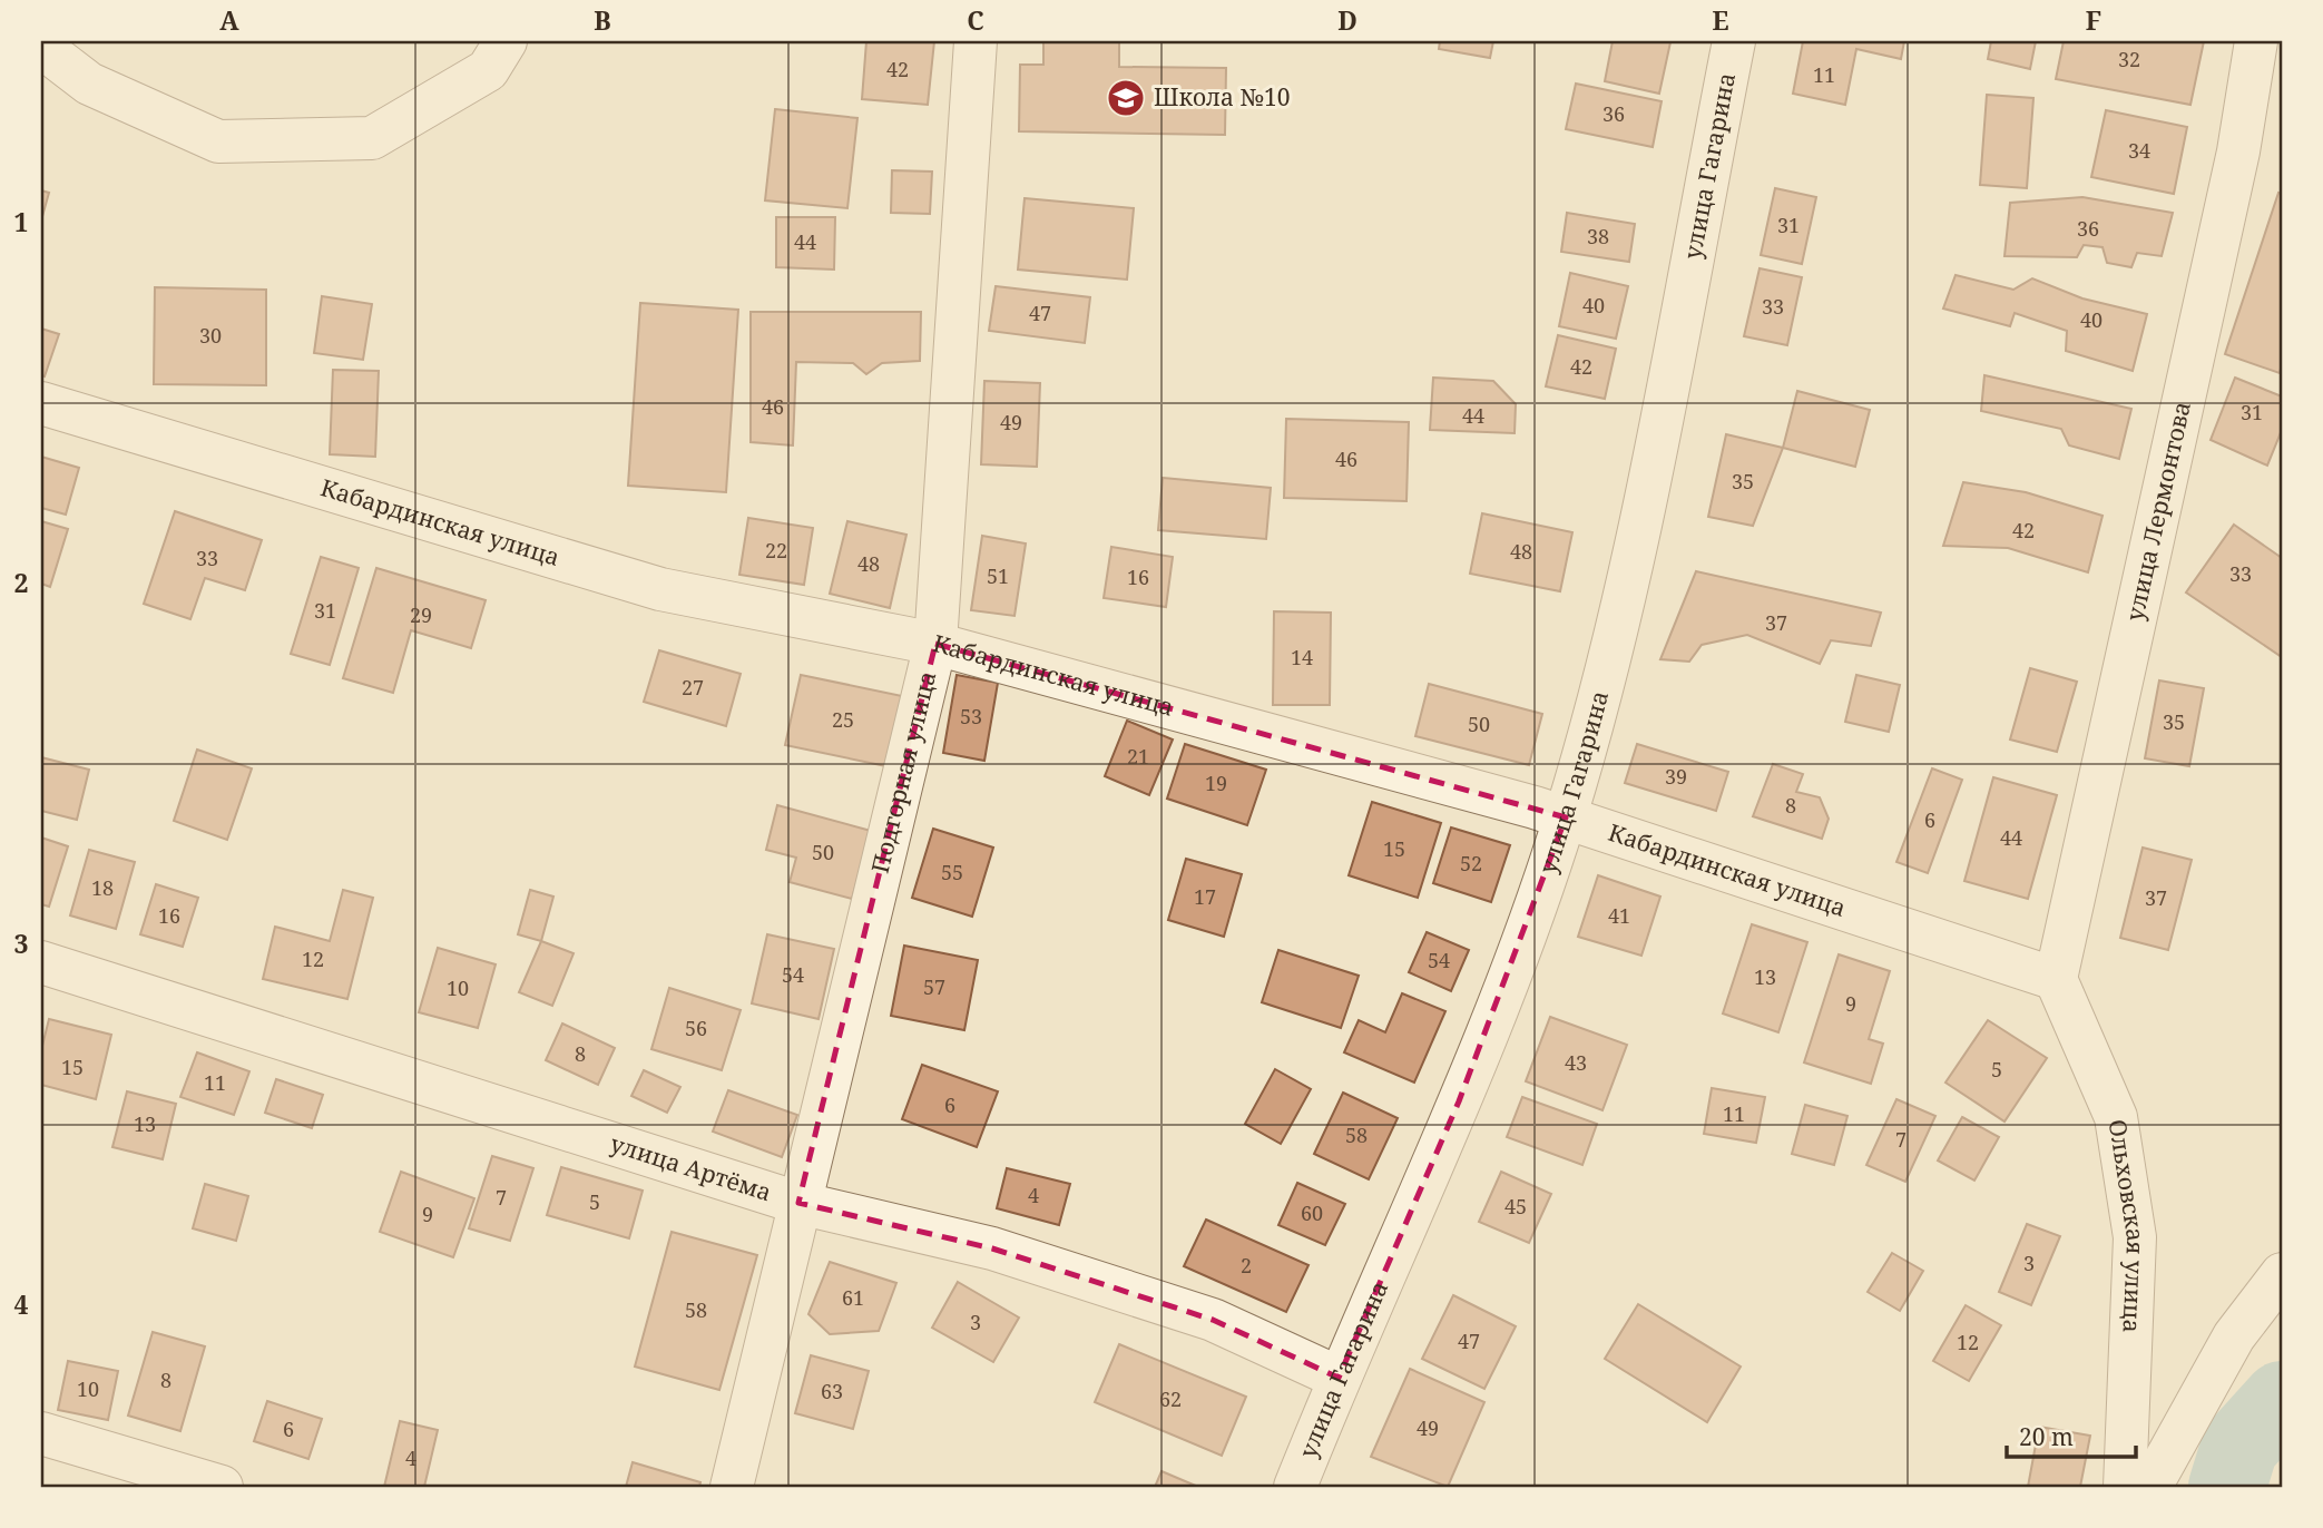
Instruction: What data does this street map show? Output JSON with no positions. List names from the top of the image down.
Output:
{
  "streets": {
    "street": [
      "улица Гагарина",
      "улица Лермонтова",
      "Кабардинская улица",
      "Подгорная улица",
      "улица Артёма",
      "Ольховская улица"
    ]
  },
  "crossings": [
    ["улица Гагарина", "Кабардинская улица"],
    ["улица Гагарина", "улица Артёма"],
    ["улица Лермонтова", "Кабардинская улица"],
    ["улица Лермонтова", "Ольховская улица"],
    ["Кабардинская улица", "Подгорная улица"],
    ["Кабардинская улица", "Ольховская улица"],
    ["Подгорная улица", "улица Артёма"]
  ],
  "places": {
    "school or university": ["Школа №10"]
  },
  "house_numbers": [
    "32",
    "42",
    "11",
    "36",
    "34",
    "31",
    "36",
    "38",
    "44",
    "40",
    "33",
    "47",
    "40",
    "30",
    "42",
    "46",
    "31",
    "44",
    "49",
    "46",
    "35",
    "42",
    "22",
    "48",
    "33",
    "48",
    "33",
    "51",
    "16",
    "31",
    "29",
    "37",
    "14",
    "27",
    "53",
    "25",
    "35",
    "50",
    "21",
    "39",
    "19",
    "8",
    "6",
    "44",
    "15",
    "50",
    "52",
    "55",
    "18",
    "17",
    "37",
    "16",
    "41",
    "12",
    "54",
    "54",
    "13",
    "57",
    "10",
    "9",
    "56",
    "8",
    "43",
    "15",
    "5",
    "11",
    "6",
    "11",
    "13",
    "58",
    "7",
    "4",
    "7",
    "5",
    "45",
    "60",
    "9",
    "3",
    "2",
    "61",
    "58",
    "3",
    "47",
    "12",
    "8",
    "10",
    "63",
    "62",
    "49",
    "6",
    "4"
  ],
  "scale_bar": "20 m",
  "grid": {
    "columns": [
      "A",
      "B",
      "C",
      "D",
      "E",
      "F"
    ],
    "rows": [
      "1",
      "2",
      "3",
      "4"
    ]
  }
}
